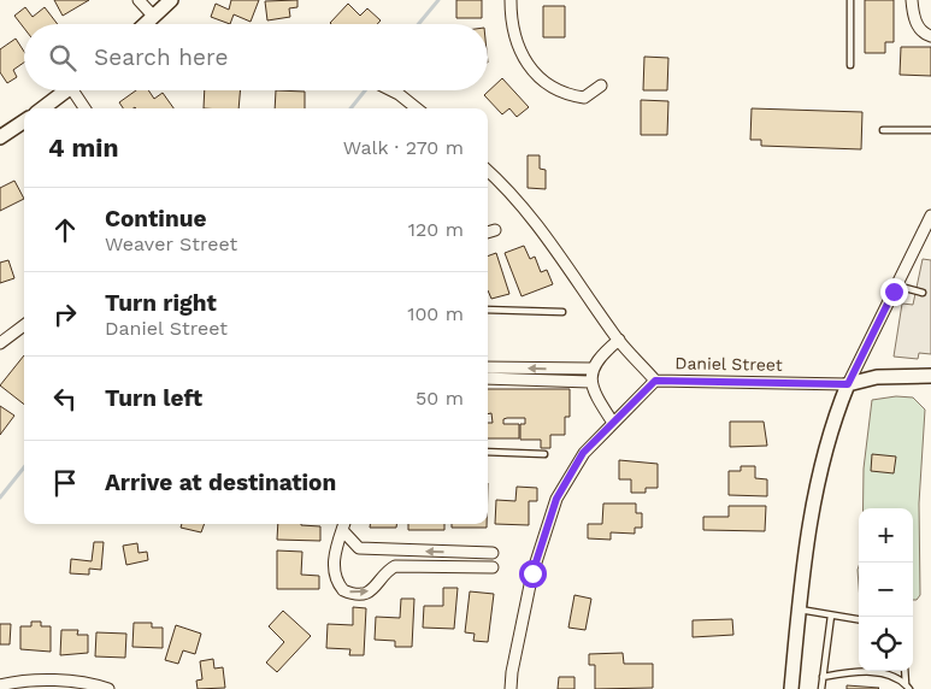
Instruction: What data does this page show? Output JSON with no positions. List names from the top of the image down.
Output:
{
  "streets": {
    "street": ["Daniel Street"]
  },
  "page": {
    "search": "Search here",
    "heading": ["4 min", "Walk · 270 m"],
    "list": [
      ["Continue", "Weaver Street", "120 m"],
      ["Turn right", "Daniel Street", "100 m"],
      ["Turn left", "50 m"],
      "Arrive at destination"
    ],
    "map_buttons": ["+", "−"]
  }
}
